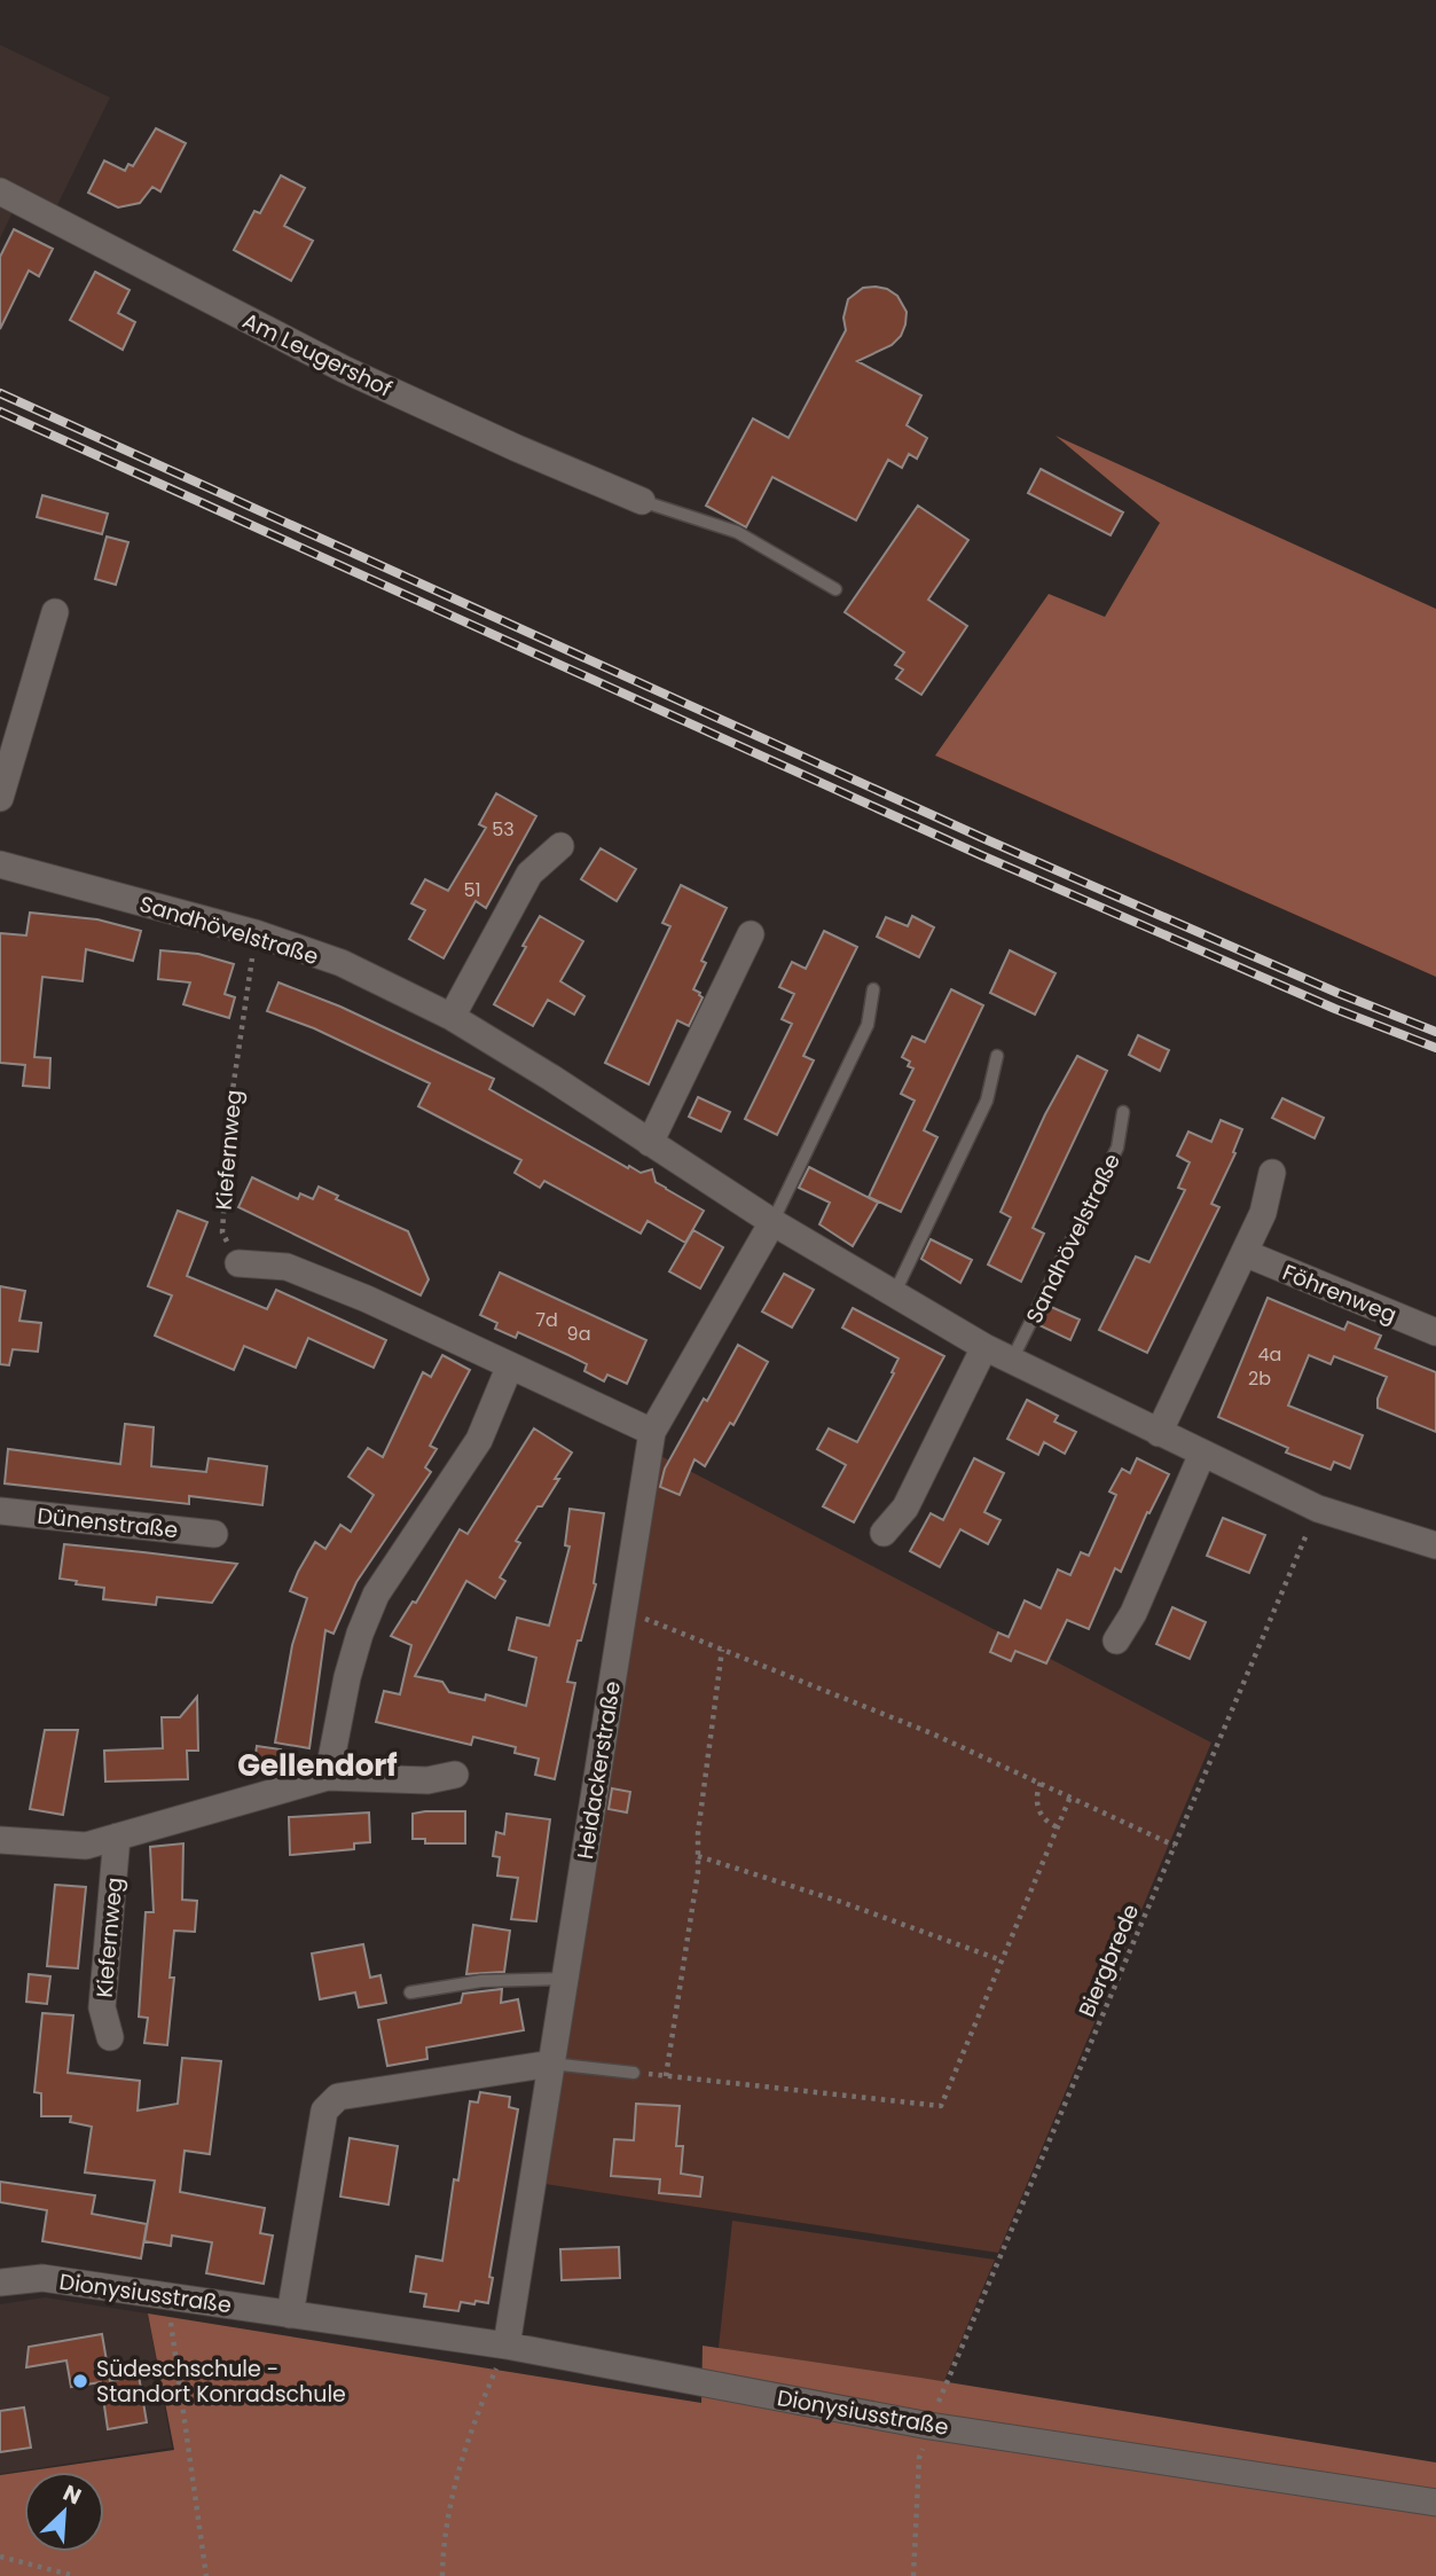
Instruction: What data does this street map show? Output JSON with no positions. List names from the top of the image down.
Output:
{
  "streets": {
    "street": [
      "Am Leugershof",
      "Sandhövelstraße",
      "Kiefernweg",
      "Föhrenweg",
      "Dünenstraße",
      "Heidackerstraße",
      "Dionysiusstraße"
    ],
    "path": ["Biergbrede"]
  },
  "crossings": [
    ["Sandhövelstraße", "Kiefernweg"],
    ["Sandhövelstraße", "Heidackerstraße"],
    ["Sandhövelstraße", "Biergbrede"],
    ["Heidackerstraße", "Dionysiusstraße"],
    ["Biergbrede", "Dionysiusstraße"]
  ],
  "districts": ["Gellendorf"],
  "places": ["Südeschschule - Standort Konradschule"],
  "house_numbers": [
    "53",
    "51",
    "7d",
    "9a",
    "4a",
    "2b"
  ],
  "north": "top right"
}
